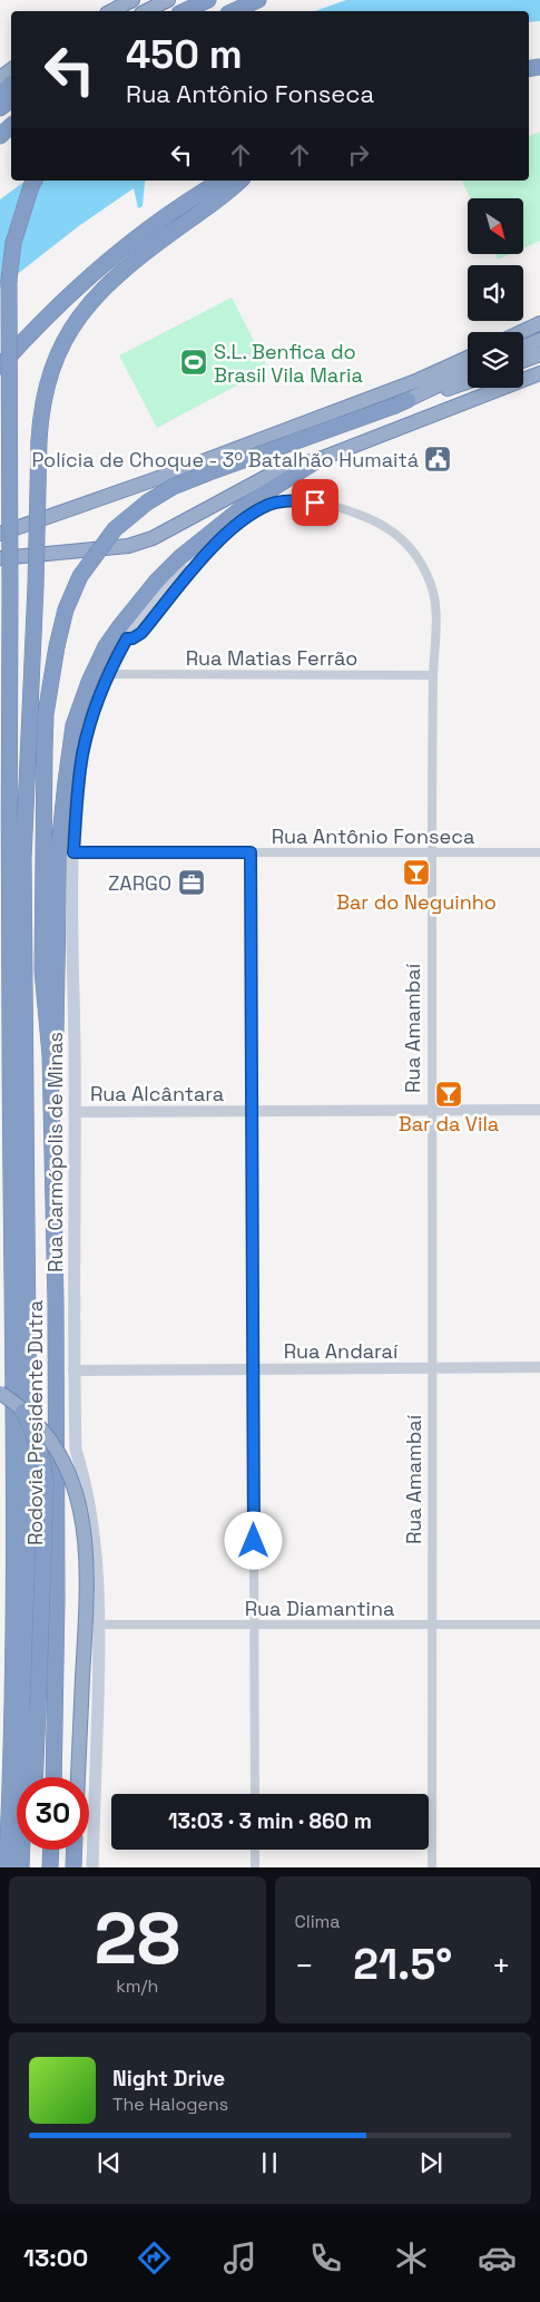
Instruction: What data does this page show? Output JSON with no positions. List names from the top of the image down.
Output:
{
  "streets": {
    "highway": ["Rodovia Presidente Dutra"],
    "main road": ["Rua Carmópolis de Minas"],
    "street": [
      "Rua Matias Ferrão",
      "Rua Antônio Fonseca",
      "Rua Amambaí",
      "Rua Alcântara",
      "Rua Andaraí",
      "Rua Diamantina"
    ]
  },
  "crossings": [
    ["Rua Matias Ferrão", "Rua Amambaí"],
    ["Rua Matias Ferrão", "Rua Carmópolis de Minas"],
    ["Rua Antônio Fonseca", "Rua Amambaí"],
    ["Rua Antônio Fonseca", "Rua Carmópolis de Minas"],
    ["Rua Amambaí", "Rua Alcântara"],
    ["Rua Amambaí", "Rua Andaraí"],
    ["Rua Amambaí", "Rua Diamantina"],
    ["Rua Alcântara", "Rua Carmópolis de Minas"],
    ["Rua Carmópolis de Minas", "Rua Andaraí"],
    ["Rua Carmópolis de Minas", "Rua Diamantina"]
  ],
  "places": {
    "sports": ["S.L. Benfica do Brasil Vila Maria"],
    "public building": ["Polícia de Choque - 3º Batalhão Humaitá"],
    "bar": ["Bar do Neguinho", "Bar da Vila"],
    "office": ["ZARGO"]
  },
  "north": "bottom right",
  "page": {
    "turn": ["450 m", "Rua Antônio Fonseca"],
    "limit": "30",
    "trip": "13:03 · 3 min · 860 m",
    "tile": [
      ["28", "km/h"],
      "Clima"
    ],
    "heat": ["−", "21.5°", "+"],
    "song": ["Night Drive", "The Halogens"],
    "tabs": "13:00"
  }
}
